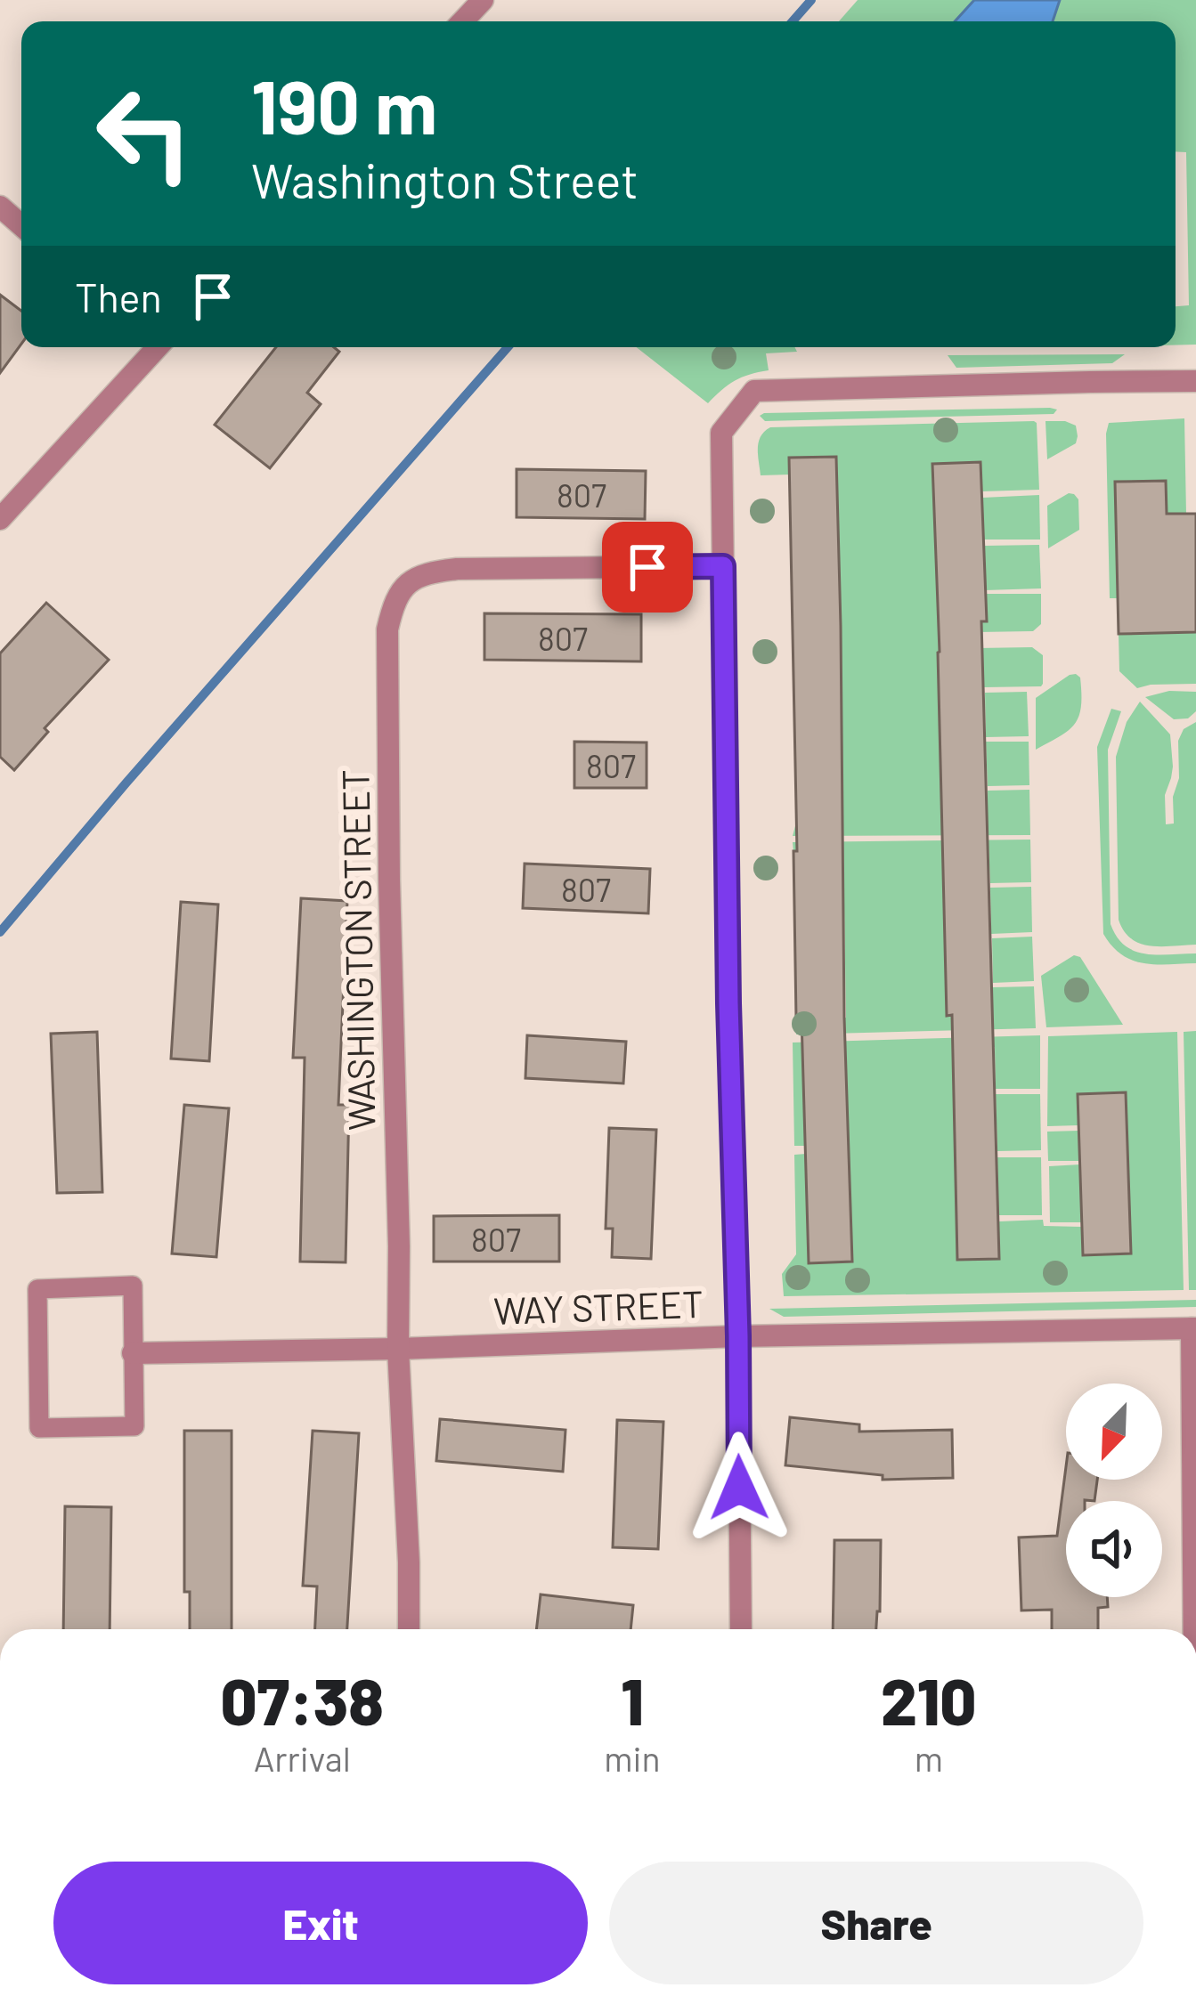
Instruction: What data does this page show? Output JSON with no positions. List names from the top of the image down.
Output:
{
  "streets": {
    "street": ["WASHINGTON STREET", "WAY STREET"]
  },
  "crossings": [
    ["WASHINGTON STREET", "WAY STREET"]
  ],
  "house_numbers": [
    "807",
    "807",
    "807",
    "807",
    "807"
  ],
  "north": "bottom left",
  "page": {
    "turn": ["190 m", "Washington Street"],
    "then": "Then",
    "eta": [
      "07:38",
      "Arrival",
      "1",
      "min",
      "210",
      "m"
    ],
    "buttons": ["Exit", "Share"]
  }
}
